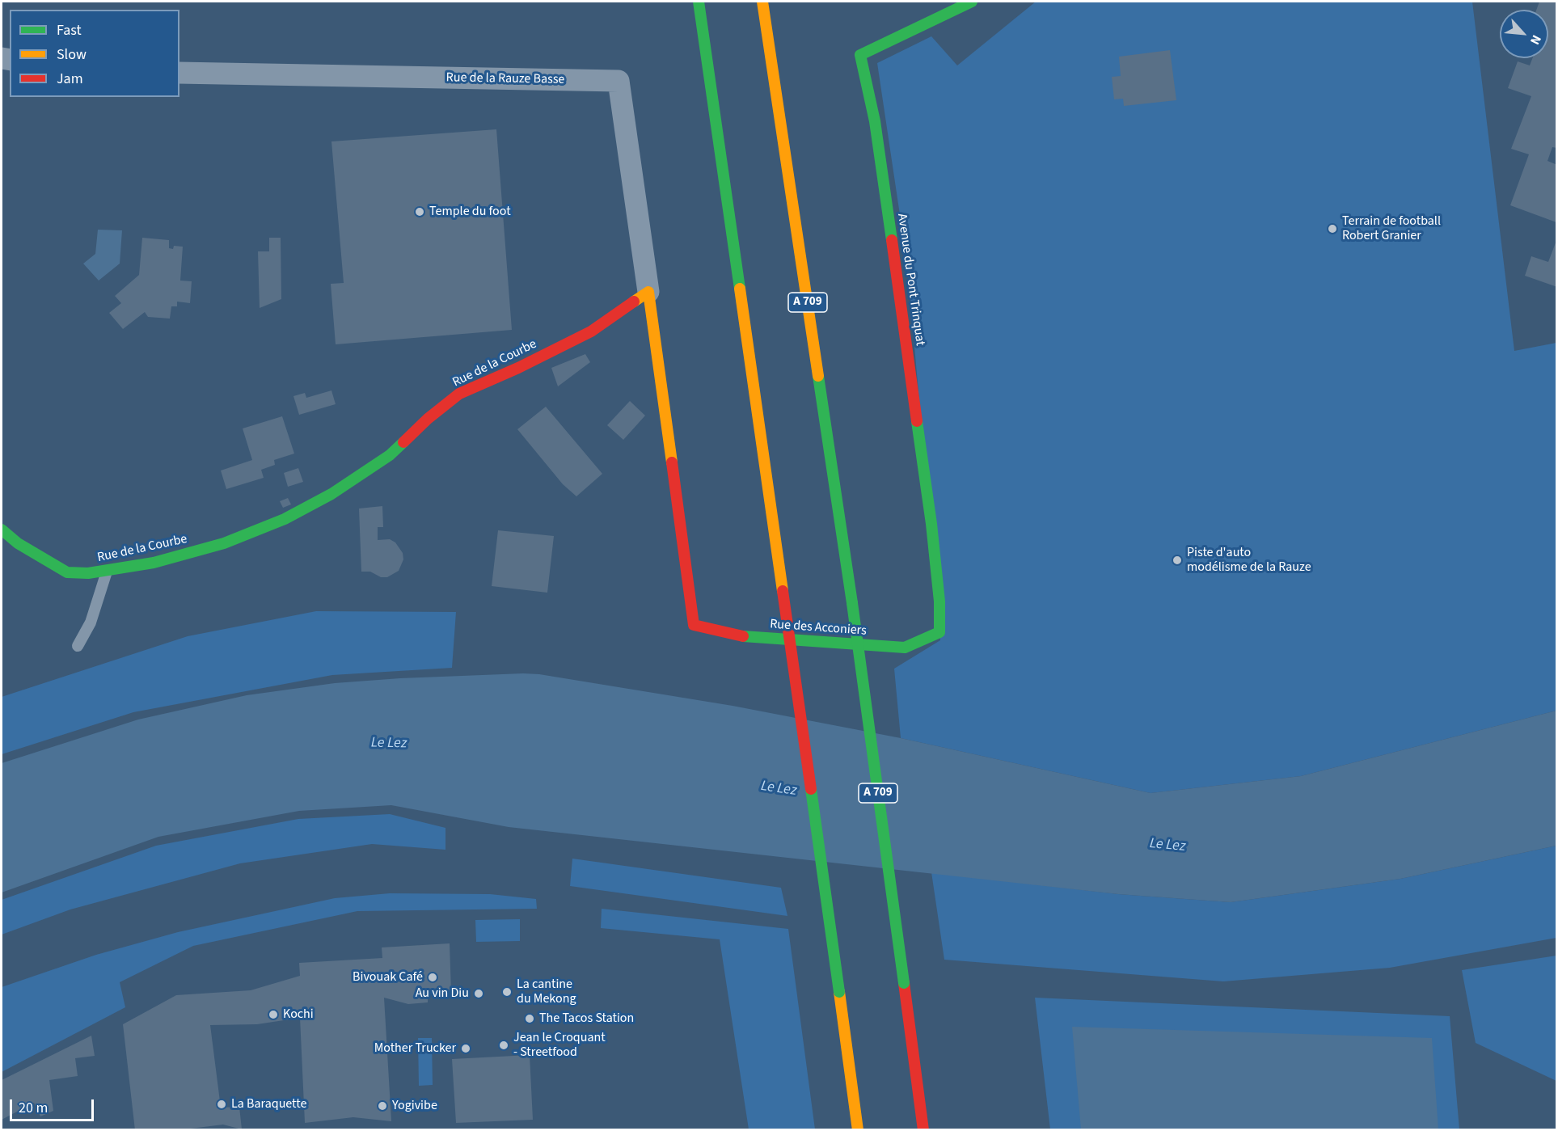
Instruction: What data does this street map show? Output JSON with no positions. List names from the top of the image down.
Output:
{
  "streets": {
    "main road": [
      "Avenue du Pont Trinquat",
      "A 709",
      "Rue de la Courbe",
      "Rue des Acconiers"
    ],
    "street": ["Rue de la Rauze Basse"]
  },
  "crossings": [
    ["Rue de la Rauze Basse", "Rue de la Courbe"],
    ["Rue de la Rauze Basse", "Rue des Acconiers"],
    ["Avenue du Pont Trinquat", "Rue des Acconiers"],
    ["Rue de la Courbe", "Rue des Acconiers"]
  ],
  "water": ["Le Lez"],
  "places": [
    "Temple du foot",
    "Terrain de football Robert Granier",
    "Piste d'auto modélisme de la Rauze",
    "Bivouak Café",
    "La cantine du Mekong",
    "Au vin Diu",
    "Kochi",
    "The Tacos Station",
    "Jean le Croquant - Streetfood",
    "Mother Trucker",
    "La Baraquette",
    "Yogivibe"
  ],
  "legend": ["Fast", "Slow", "Jam"],
  "scale_bar": "20 m",
  "north": "bottom right"
}
